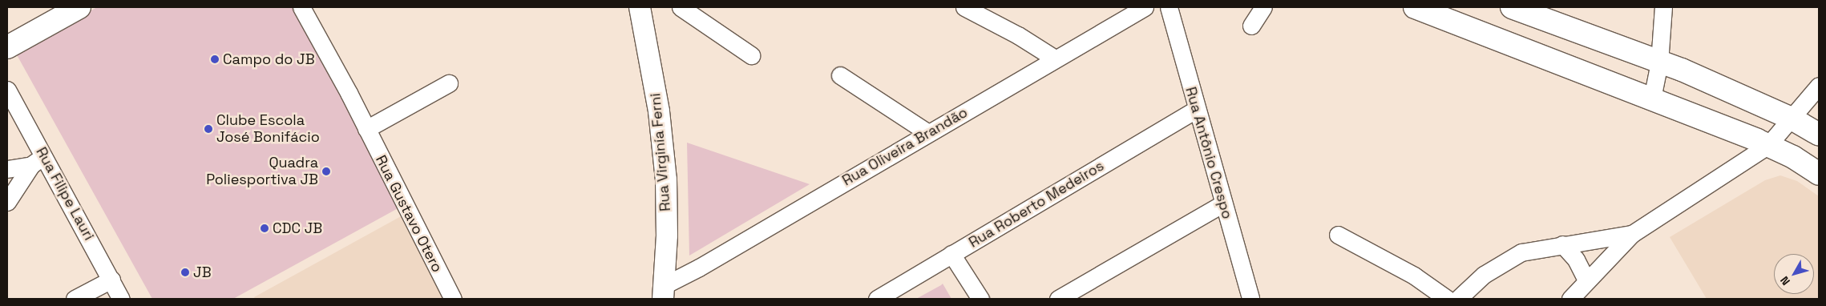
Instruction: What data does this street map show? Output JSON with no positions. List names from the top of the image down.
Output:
{
  "streets": {
    "street": [
      "Rua Oliveira Brandão",
      "Rua Virginía Ferni",
      "Rua Antônio Crespo",
      "Rua Filipe Lauri",
      "Rua Roberto Medeiros",
      "Rua Gustavo Otero"
    ]
  },
  "crossings": [
    ["Rua Oliveira Brandão", "Rua Virginía Ferni"],
    ["Rua Antônio Crespo", "Rua Roberto Medeiros"]
  ],
  "places": [
    "Campo do JB",
    "Clube Escola José Bonifácio",
    "Quadra Poliesportiva JB",
    "CDC JB",
    "JB"
  ],
  "north": "bottom left"
}
